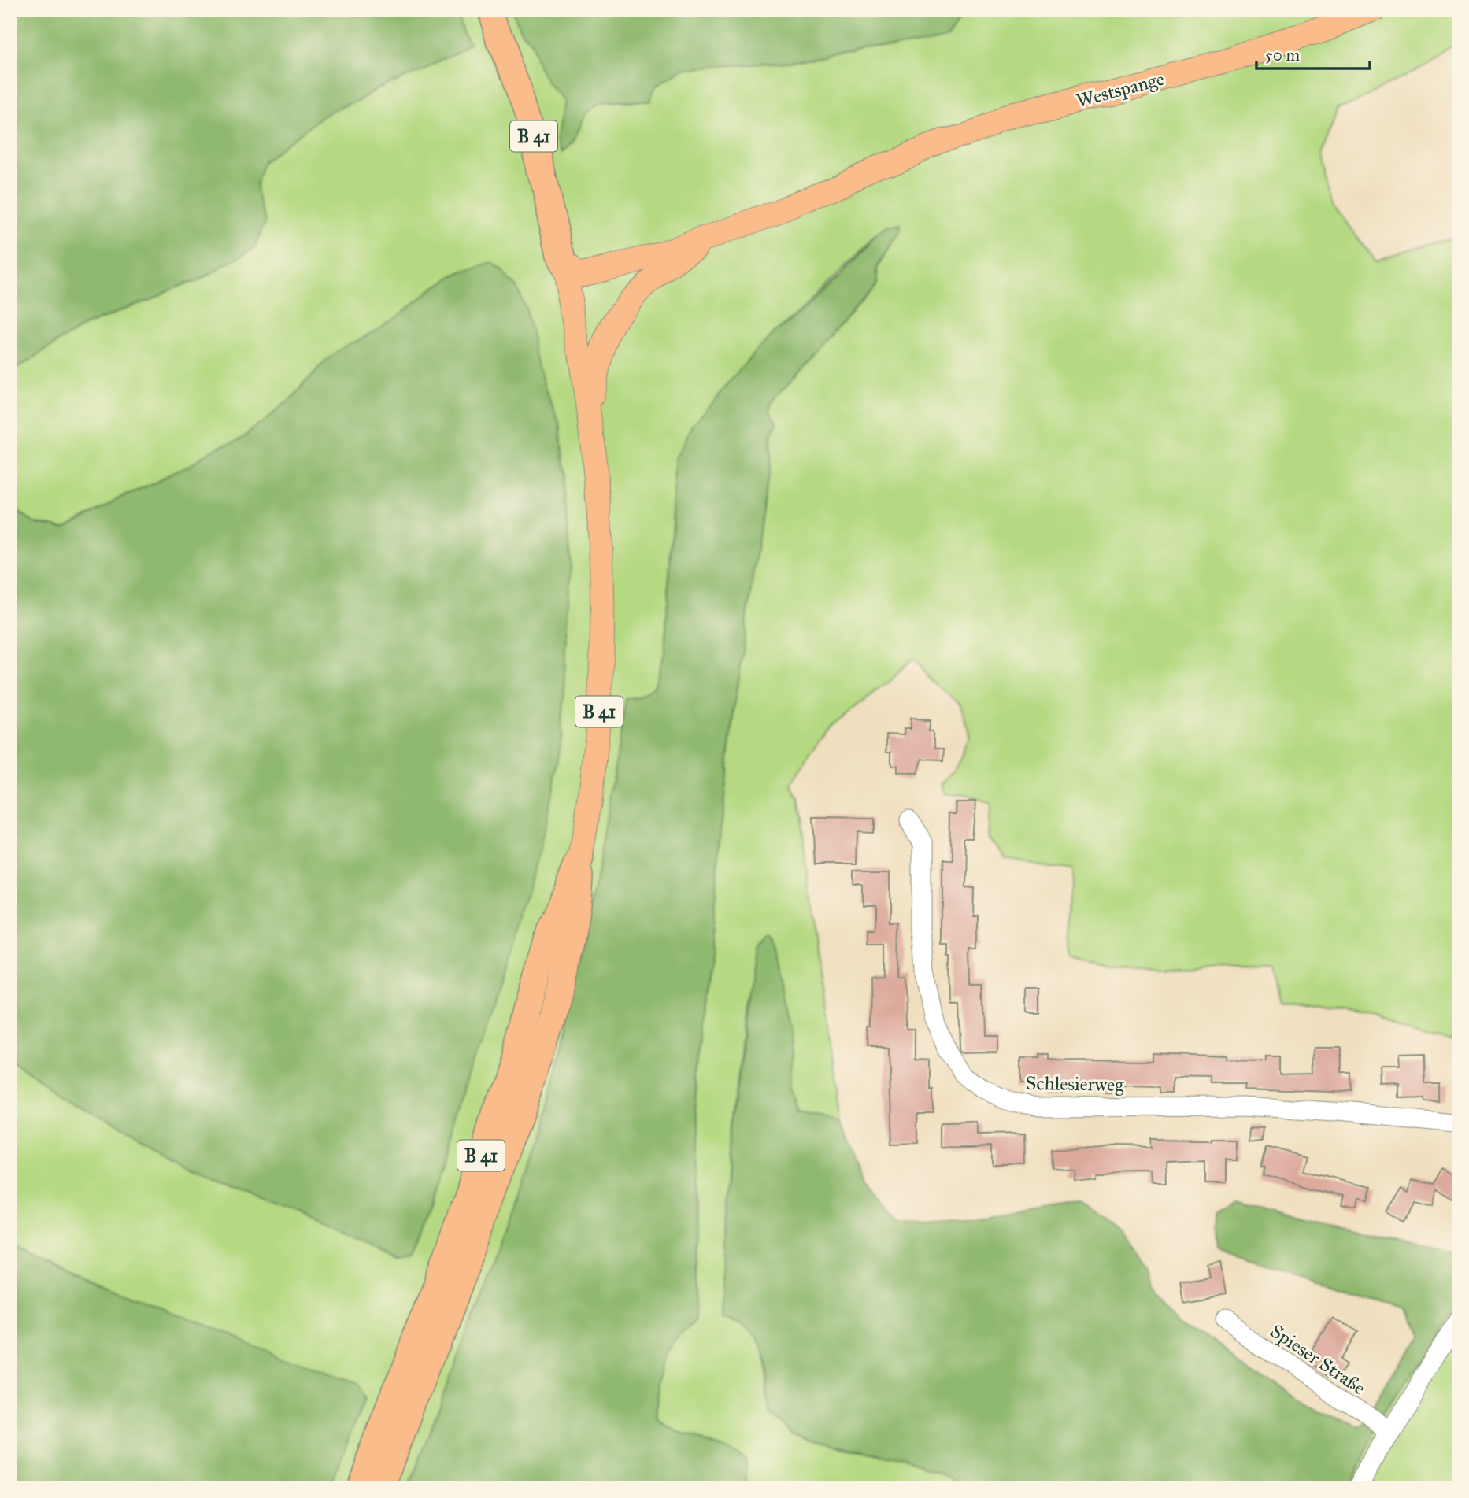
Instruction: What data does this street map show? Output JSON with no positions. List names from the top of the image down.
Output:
{
  "streets": {
    "highway": ["B 41"],
    "main road": ["Westspange"],
    "street": ["Schlesierweg", "Spieser Straße"]
  },
  "scale_bar": "50 m"
}
